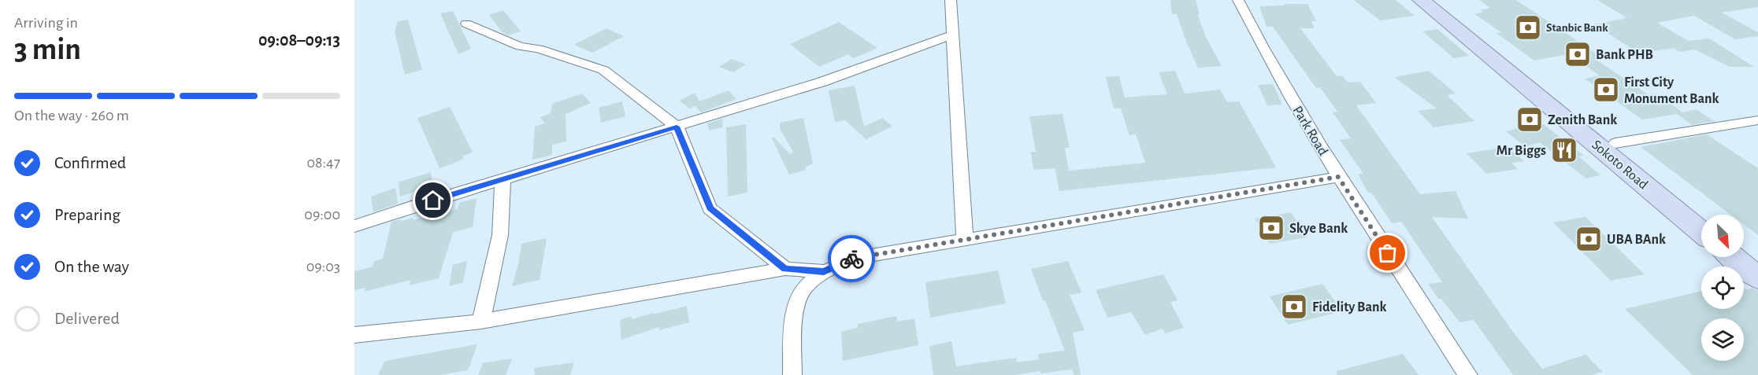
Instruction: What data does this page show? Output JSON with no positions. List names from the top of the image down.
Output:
{
  "streets": {
    "main road": ["Sokoto Road"],
    "street": ["Park Road"]
  },
  "places": {
    "bank": [
      "Stanbic Bank",
      "Bank PHB",
      "First City Monument Bank",
      "Zenith Bank",
      "Skye Bank",
      "UBA BAnk",
      "Fidelity Bank"
    ],
    "restaurant": ["Mr Biggs"]
  },
  "north": "bottom right",
  "page": {
    "heading": ["3 min", "Arriving in", "09:08–09:13"],
    "bar": "On the way · 260 m",
    "list": [
      ["Confirmed", "08:47"],
      ["Preparing", "09:00"],
      ["On the way", "09:03"],
      "Delivered"
    ]
  }
}
